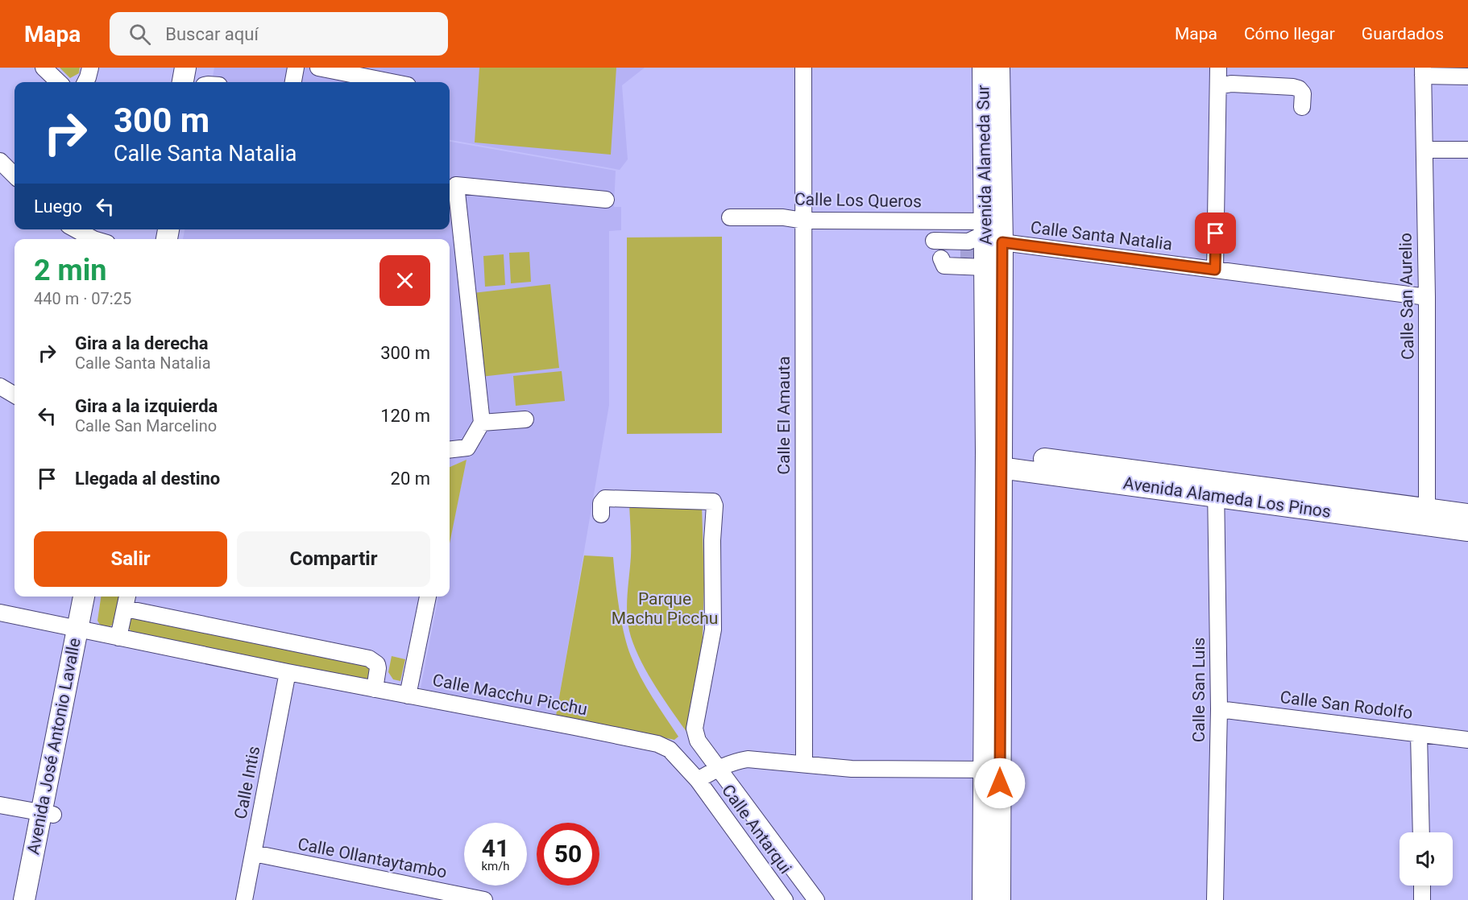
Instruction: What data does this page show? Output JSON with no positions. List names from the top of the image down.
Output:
{
  "streets": {
    "main road": ["Avenida Alameda Sur", "Avenida Alameda Los Pinos", "Avenida José Antonio Lavalle"],
    "street": [
      "Calle Los Queros",
      "Calle Santa Natalia",
      "Calle San Aurelio",
      "Calle El Amauta",
      "Calle San Luis",
      "Calle Macchu Picchu",
      "Calle San Rodolfo",
      "Calle Intis",
      "Calle Antarqui",
      "Calle Ollantaytambo"
    ]
  },
  "crossings": [
    ["Avenida Alameda Sur", "Calle Los Queros"],
    ["Avenida Alameda Sur", "Calle Santa Natalia"],
    ["Avenida Alameda Sur", "Avenida Alameda Los Pinos"],
    ["Calle Los Queros", "Calle Santa Natalia"],
    ["Calle Los Queros", "Calle El Amauta"],
    ["Calle Santa Natalia", "Calle San Aurelio"],
    ["Calle San Aurelio", "Avenida Alameda Los Pinos"],
    ["Avenida Alameda Los Pinos", "Calle San Luis"],
    ["Calle San Luis", "Calle San Rodolfo"],
    ["Calle Macchu Picchu", "Avenida José Antonio Lavalle"],
    ["Calle Macchu Picchu", "Calle Intis"],
    ["Calle Macchu Picchu", "Calle Antarqui"],
    ["Calle Intis", "Calle Ollantaytambo"]
  ],
  "parks": ["Parque Machu Picchu"],
  "page": {
    "header": "Mapa",
    "search": "Buscar aquí",
    "nav": ["Mapa", "Cómo llegar", "Guardados"],
    "turn": ["300 m", "Calle Santa Natalia"],
    "then": "Luego",
    "heading": ["2 min", "440 m · 07:25"],
    "list": [
      {
        "name": "Gira a la derecha",
        "note": "Calle Santa Natalia",
        "value": "300 m"
      },
      {
        "name": "Gira a la izquierda",
        "note": "Calle San Marcelino",
        "value": "120 m"
      },
      {
        "name": "Llegada al destino",
        "value": "20 m"
      }
    ],
    "buttons": ["Salir", "Compartir"],
    "speed": "41 km/h",
    "limit": "50"
  }
}
